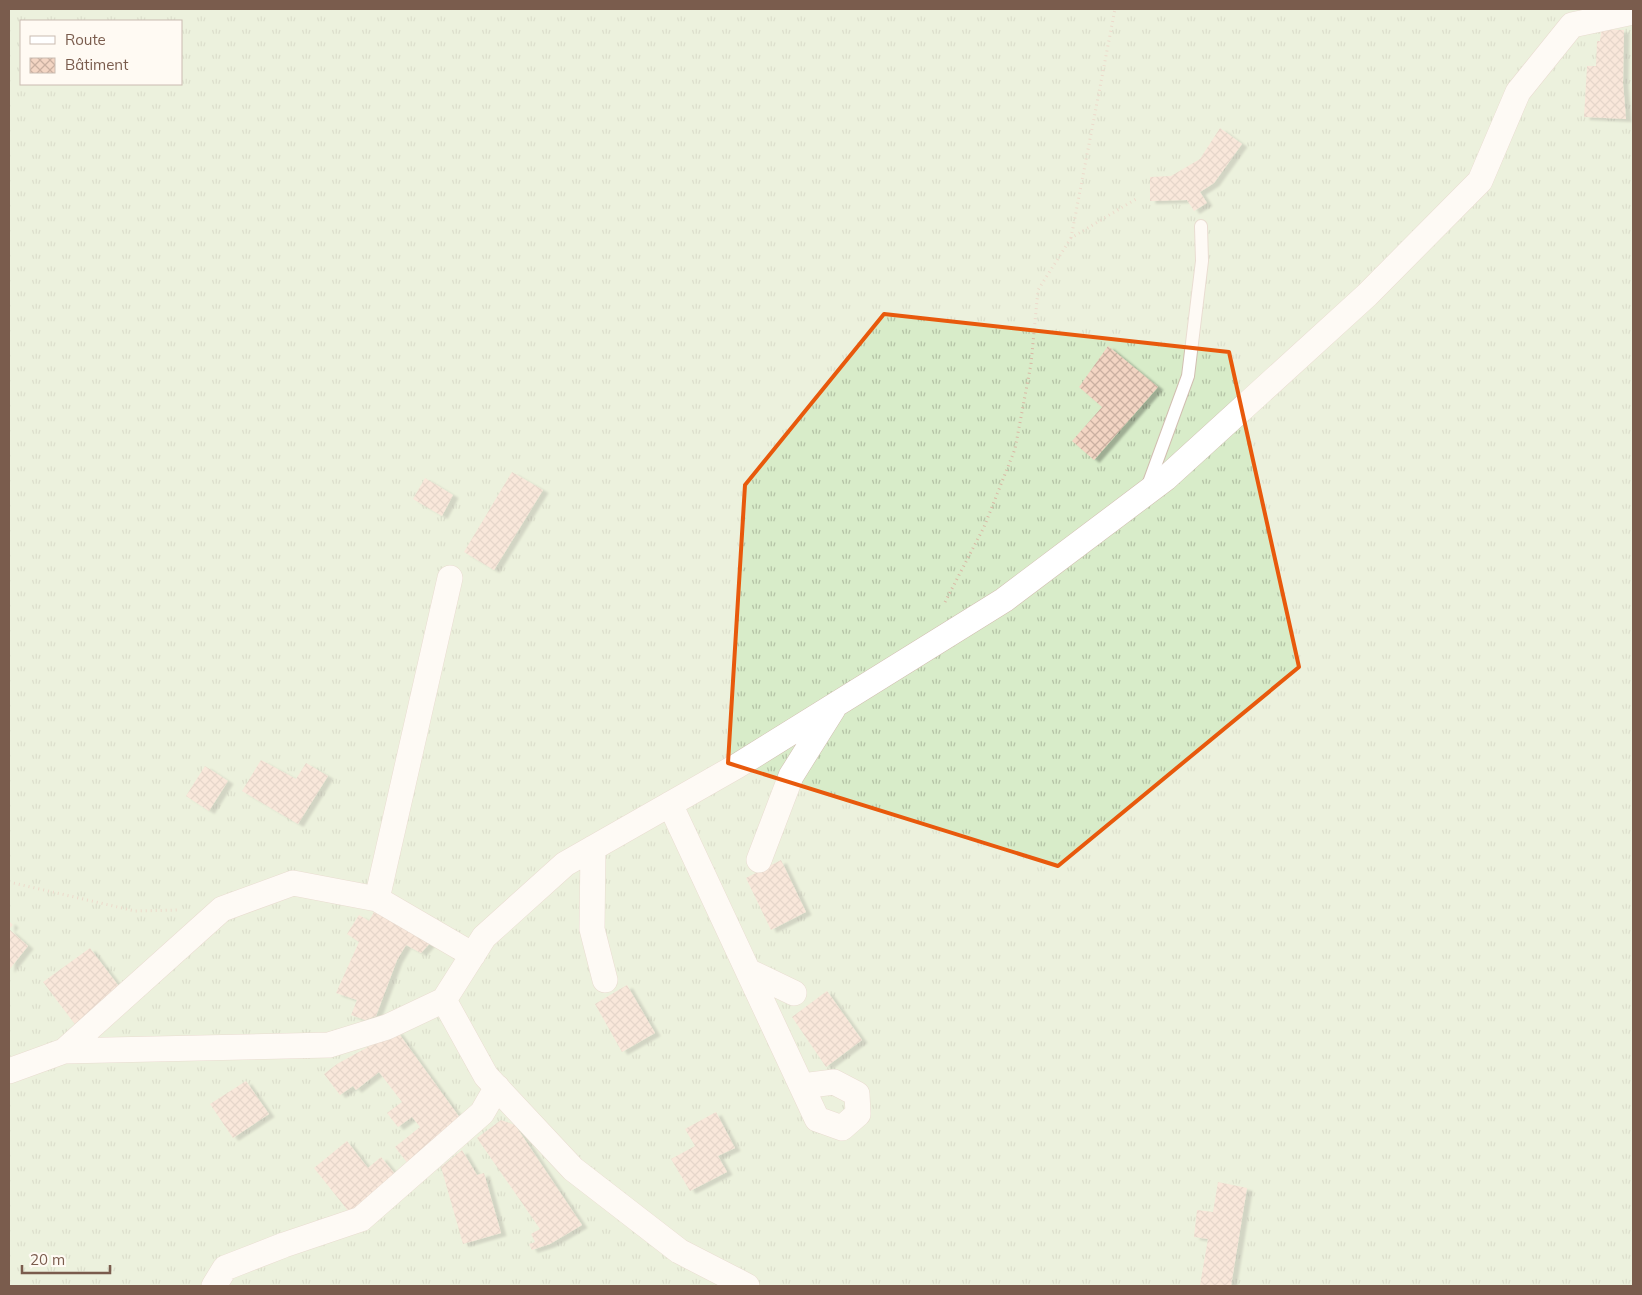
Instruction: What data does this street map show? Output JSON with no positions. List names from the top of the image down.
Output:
{
  "legend": ["Route", "Bâtiment"],
  "scale_bar": "20 m"
}
